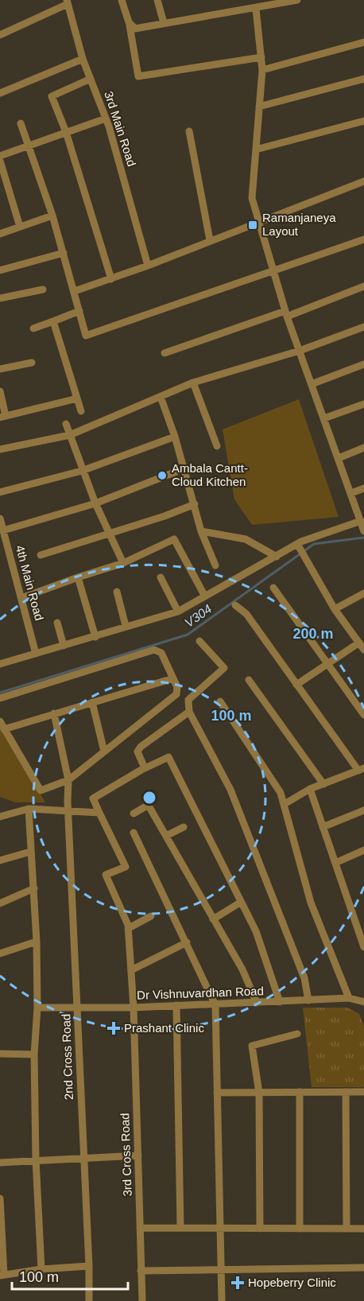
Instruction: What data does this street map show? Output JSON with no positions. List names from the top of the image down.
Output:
{
  "streets": {
    "street": [
      "3rd Main Road",
      "4th Main Road",
      "Dr Vishnuvardhan Road",
      "2nd Cross Road",
      "3rd Cross Road"
    ]
  },
  "crossings": [
    ["Dr Vishnuvardhan Road", "2nd Cross Road"],
    ["Dr Vishnuvardhan Road", "3rd Cross Road"]
  ],
  "water": ["V304"],
  "places": {
    "transit": ["Ramanjaneya Layout"],
    "other": ["Ambala Cantt- Cloud Kitchen"],
    "health": ["Prashant Clinic", "Hopeberry Clinic"]
  },
  "scale_bar": "100 m",
  "rings": ["200 m", "100 m"]
}
